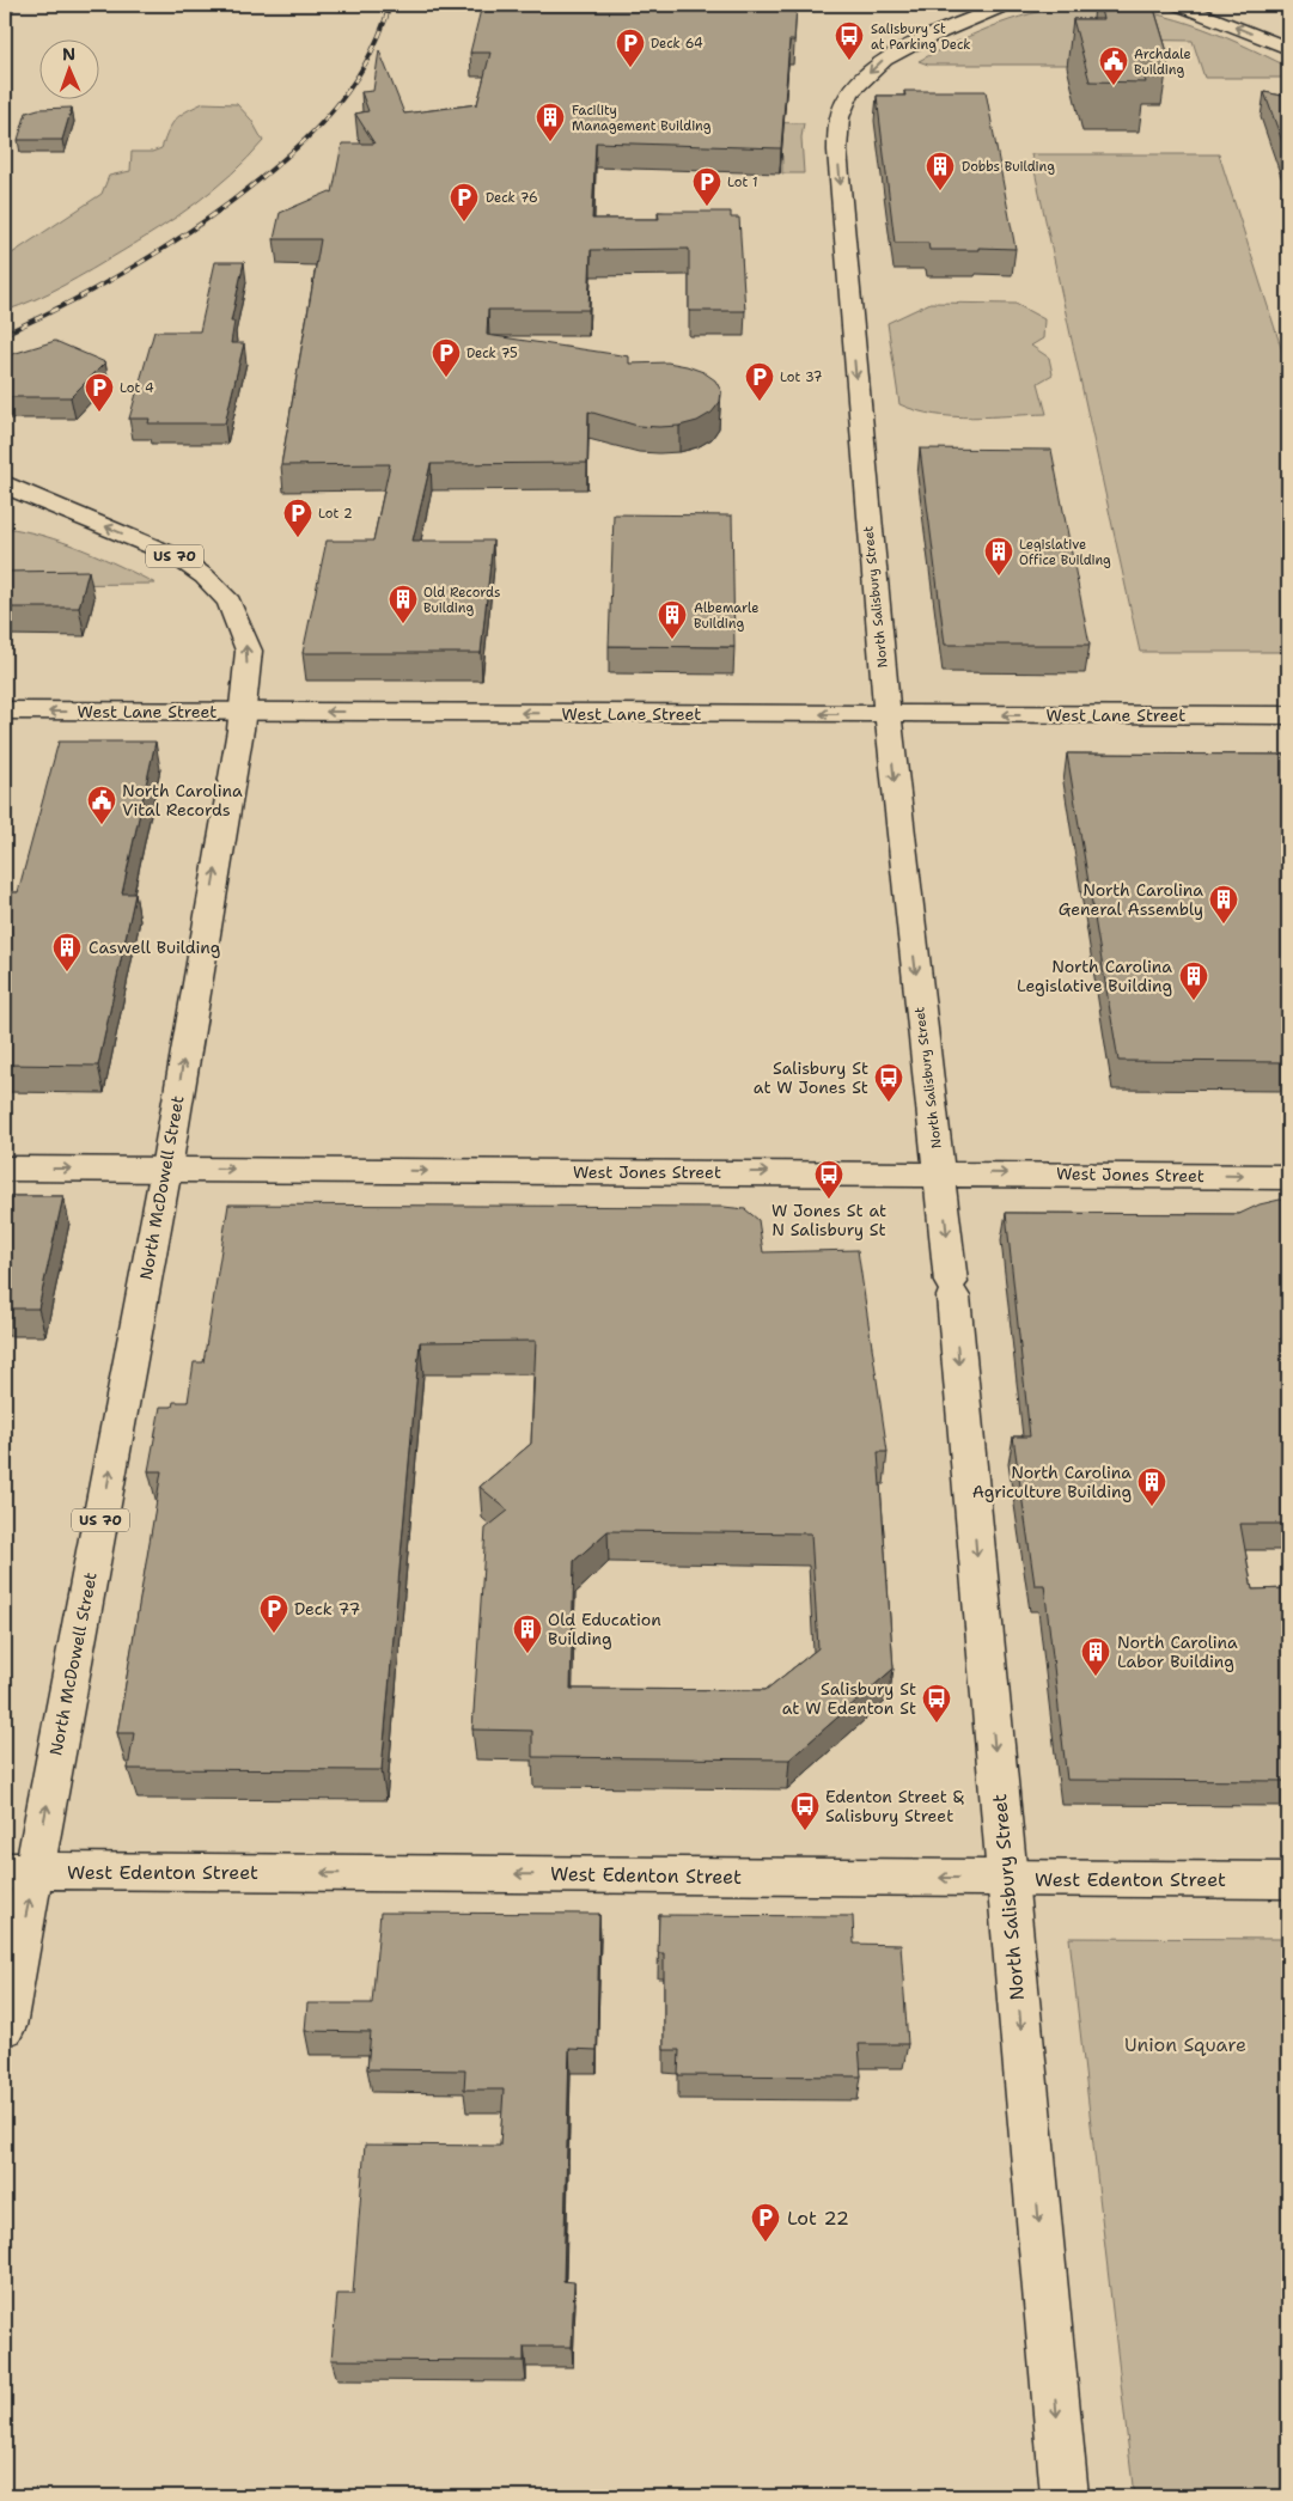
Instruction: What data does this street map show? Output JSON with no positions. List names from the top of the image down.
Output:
{
  "streets": {
    "main road": [
      "US 70",
      "North Salisbury Street",
      "West Lane Street",
      "West Jones Street",
      "North McDowell Street",
      "West Edenton Street"
    ]
  },
  "crossings": [
    ["North Salisbury Street", "West Lane Street"],
    ["North Salisbury Street", "West Jones Street"],
    ["North Salisbury Street", "West Edenton Street"],
    ["West Lane Street", "North McDowell Street"],
    ["West Jones Street", "North McDowell Street"],
    ["North McDowell Street", "West Edenton Street"]
  ],
  "one_way": [
    "North Salisbury Street",
    "West Lane Street",
    "West Jones Street",
    "North McDowell Street",
    "West Edenton Street"
  ],
  "parks": ["Union Square"],
  "places": {
    "bus stop": [
      "Salisbury St at Parking Deck",
      "Salisbury St at W Jones St",
      "W Jones St at N Salisbury St",
      "Salisbury St at W Edenton St",
      "Edenton Street & Salisbury Street"
    ],
    "parking": [
      "Deck 64",
      "Lot 1",
      "Deck 76",
      "Deck 75",
      "Lot 37",
      "Lot 4",
      "Lot 2",
      "Deck 77",
      "Lot 22"
    ],
    "public building": ["Archdale Building", "North Carolina Vital Records"],
    "building": [
      "Facility Management Building",
      "Dobbs Building",
      "Legislative Office Building",
      "Old Records Building",
      "Albemarle Building",
      "North Carolina General Assembly",
      "Caswell Building",
      "North Carolina Legislative Building",
      "North Carolina Agriculture Building",
      "Old Education Building",
      "North Carolina Labor Building"
    ]
  },
  "north": "top"
}
